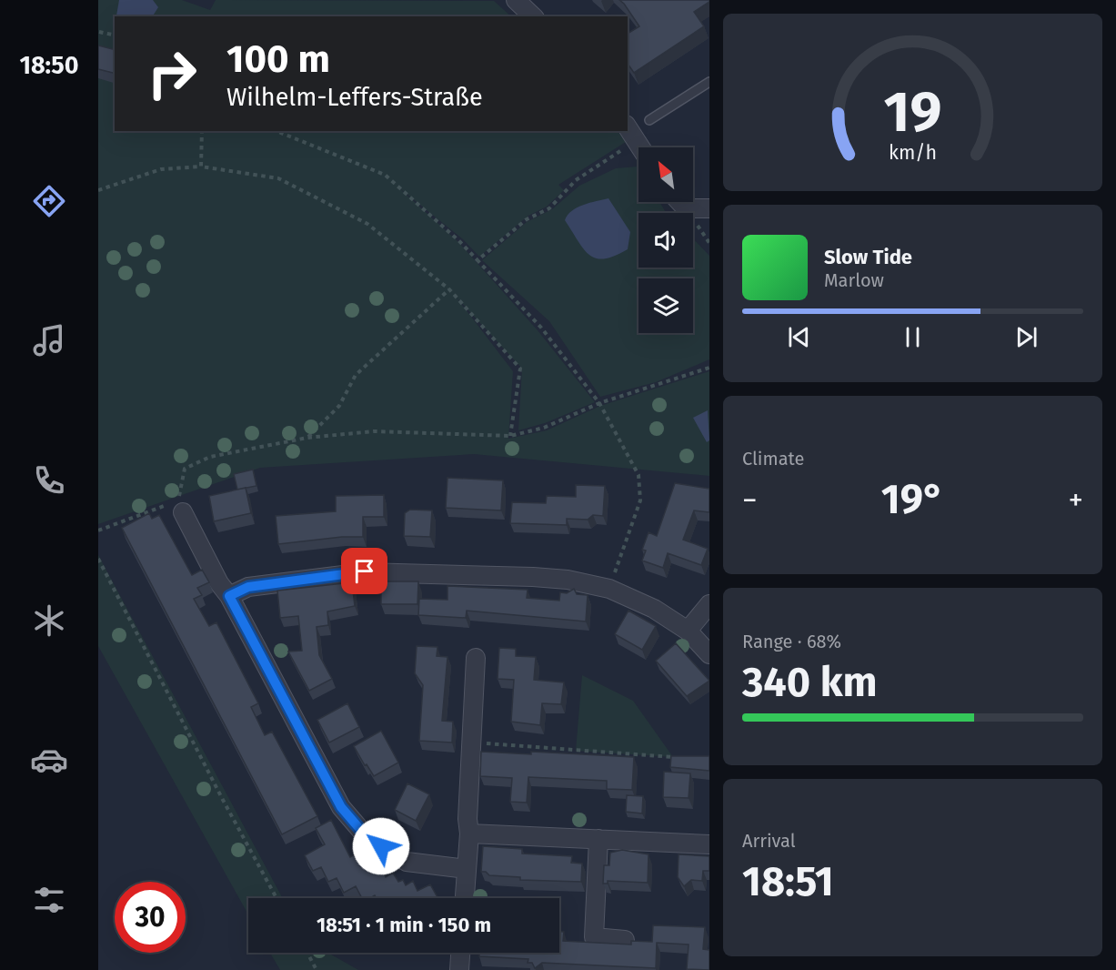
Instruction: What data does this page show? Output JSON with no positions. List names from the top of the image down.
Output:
{
  "north": "top left",
  "page": {
    "tabs": "18:50",
    "turn": ["100 m", "Wilhelm-Leffers-Straße"],
    "song": ["Slow Tide", "Marlow"],
    "tile": [
      "Climate",
      ["Range · 68%", "340 km"],
      ["Arrival", "18:51"]
    ],
    "heat": ["−", "19°", "+"],
    "limit": "30",
    "trip": "18:51 · 1 min · 150 m",
    "gauge": ["19", "km/h"]
  }
}
